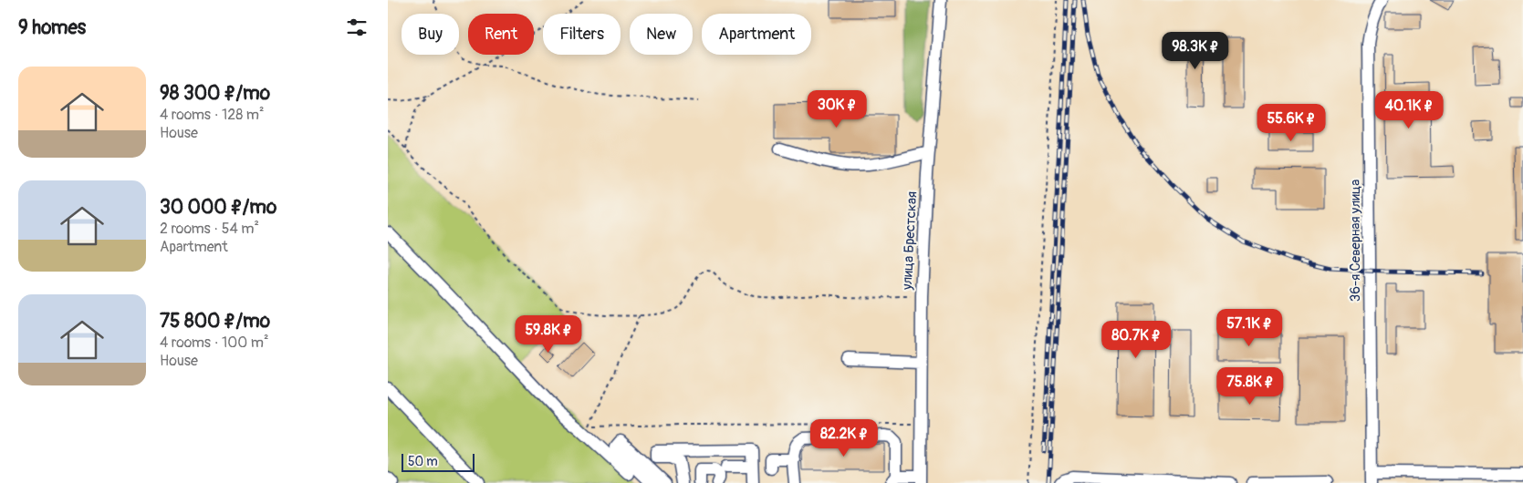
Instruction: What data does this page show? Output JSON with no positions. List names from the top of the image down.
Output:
{
  "streets": {
    "street": ["улица Брестская", "36-я Северная улица"]
  },
  "scale_bar": "50 m",
  "page": {
    "heading": "9 homes",
    "chip": [
      "Buy",
      "Rent",
      "Filters",
      "New",
      "Apartment"
    ],
    "price": [
      "98.3K ₽",
      "30K ₽",
      "40.1K ₽",
      "55.6K ₽",
      "57.1K ₽",
      "59.8K ₽",
      "80.7K ₽",
      "75.8K ₽",
      "82.2K ₽"
    ],
    "list": [
      {
        "name": "98 300 ₽/mo",
        "note": "4 rooms · 128 m² · House"
      },
      {
        "name": "30 000 ₽/mo",
        "note": "2 rooms · 54 m² · Apartment"
      },
      {
        "name": "75 800 ₽/mo",
        "note": "4 rooms · 100 m² · House"
      }
    ],
    "scale": "50 m"
  }
}
